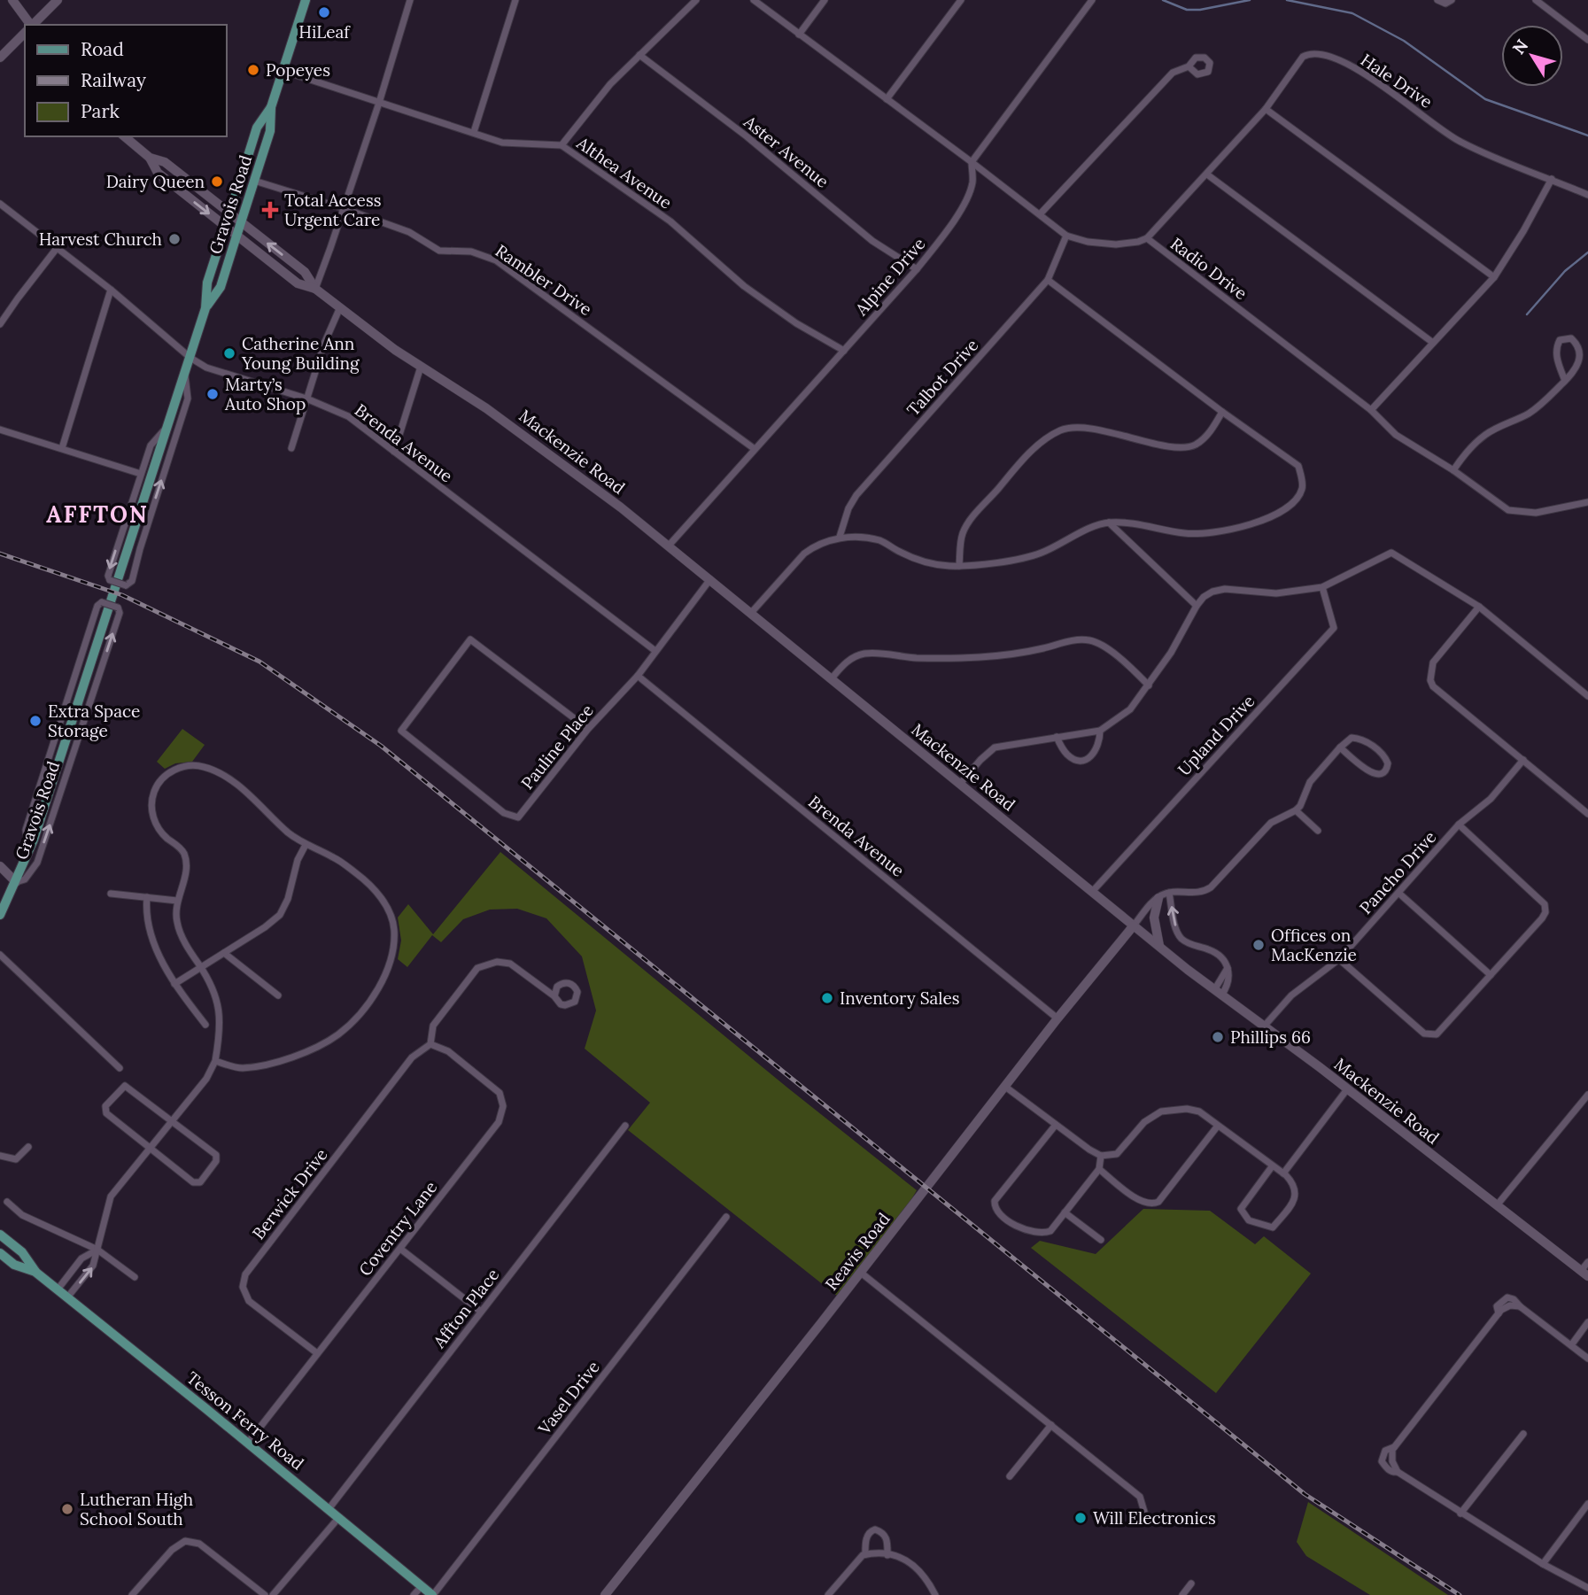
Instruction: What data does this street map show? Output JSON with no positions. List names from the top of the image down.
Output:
{
  "streets": {
    "main road": [
      "Gravois Road",
      "Mackenzie Road",
      "Reavis Road",
      "Tesson Ferry Road"
    ],
    "street": [
      "Hale Drive",
      "Aster Avenue",
      "Althea Avenue",
      "Radio Drive",
      "Alpine Drive",
      "Rambler Drive",
      "Talbot Drive",
      "Brenda Avenue",
      "Upland Drive",
      "Pauline Place",
      "Pancho Drive",
      "Berwick Drive",
      "Coventry Lane",
      "Affton Place",
      "Vasel Drive"
    ]
  },
  "crossings": [
    ["Hale Drive", "Radio Drive"],
    ["Aster Avenue", "Alpine Drive"],
    ["Althea Avenue", "Gravois Road"],
    ["Althea Avenue", "Alpine Drive"],
    ["Gravois Road", "Rambler Drive"],
    ["Gravois Road", "Brenda Avenue"],
    ["Gravois Road", "Mackenzie Road"],
    ["Radio Drive", "Alpine Drive"],
    ["Radio Drive", "Talbot Drive"],
    ["Alpine Drive", "Rambler Drive"],
    ["Alpine Drive", "Mackenzie Road"],
    ["Brenda Avenue", "Pauline Place"],
    ["Brenda Avenue", "Reavis Road"],
    ["Mackenzie Road", "Upland Drive"],
    ["Mackenzie Road", "Pauline Place"],
    ["Mackenzie Road", "Pancho Drive"],
    ["Mackenzie Road", "Reavis Road"],
    ["Berwick Drive", "Coventry Lane"],
    ["Coventry Lane", "Tesson Ferry Road"],
    ["Affton Place", "Tesson Ferry Road"],
    ["Vasel Drive", "Tesson Ferry Road"]
  ],
  "districts": ["AFFTON"],
  "places": {
    "other": [
      "HiLeaf",
      "Popeyes",
      "Dairy Queen",
      "Harvest Church",
      "Catherine Ann Young Building",
      "Marty’s Auto Shop",
      "Extra Space Storage",
      "Offices on MacKenzie",
      "Inventory Sales",
      "Phillips 66",
      "Lutheran High School South",
      "Will Electronics"
    ],
    "health": ["Total Access Urgent Care"]
  },
  "legend": ["Road", "Railway", "Park"],
  "north": "top left"
}
